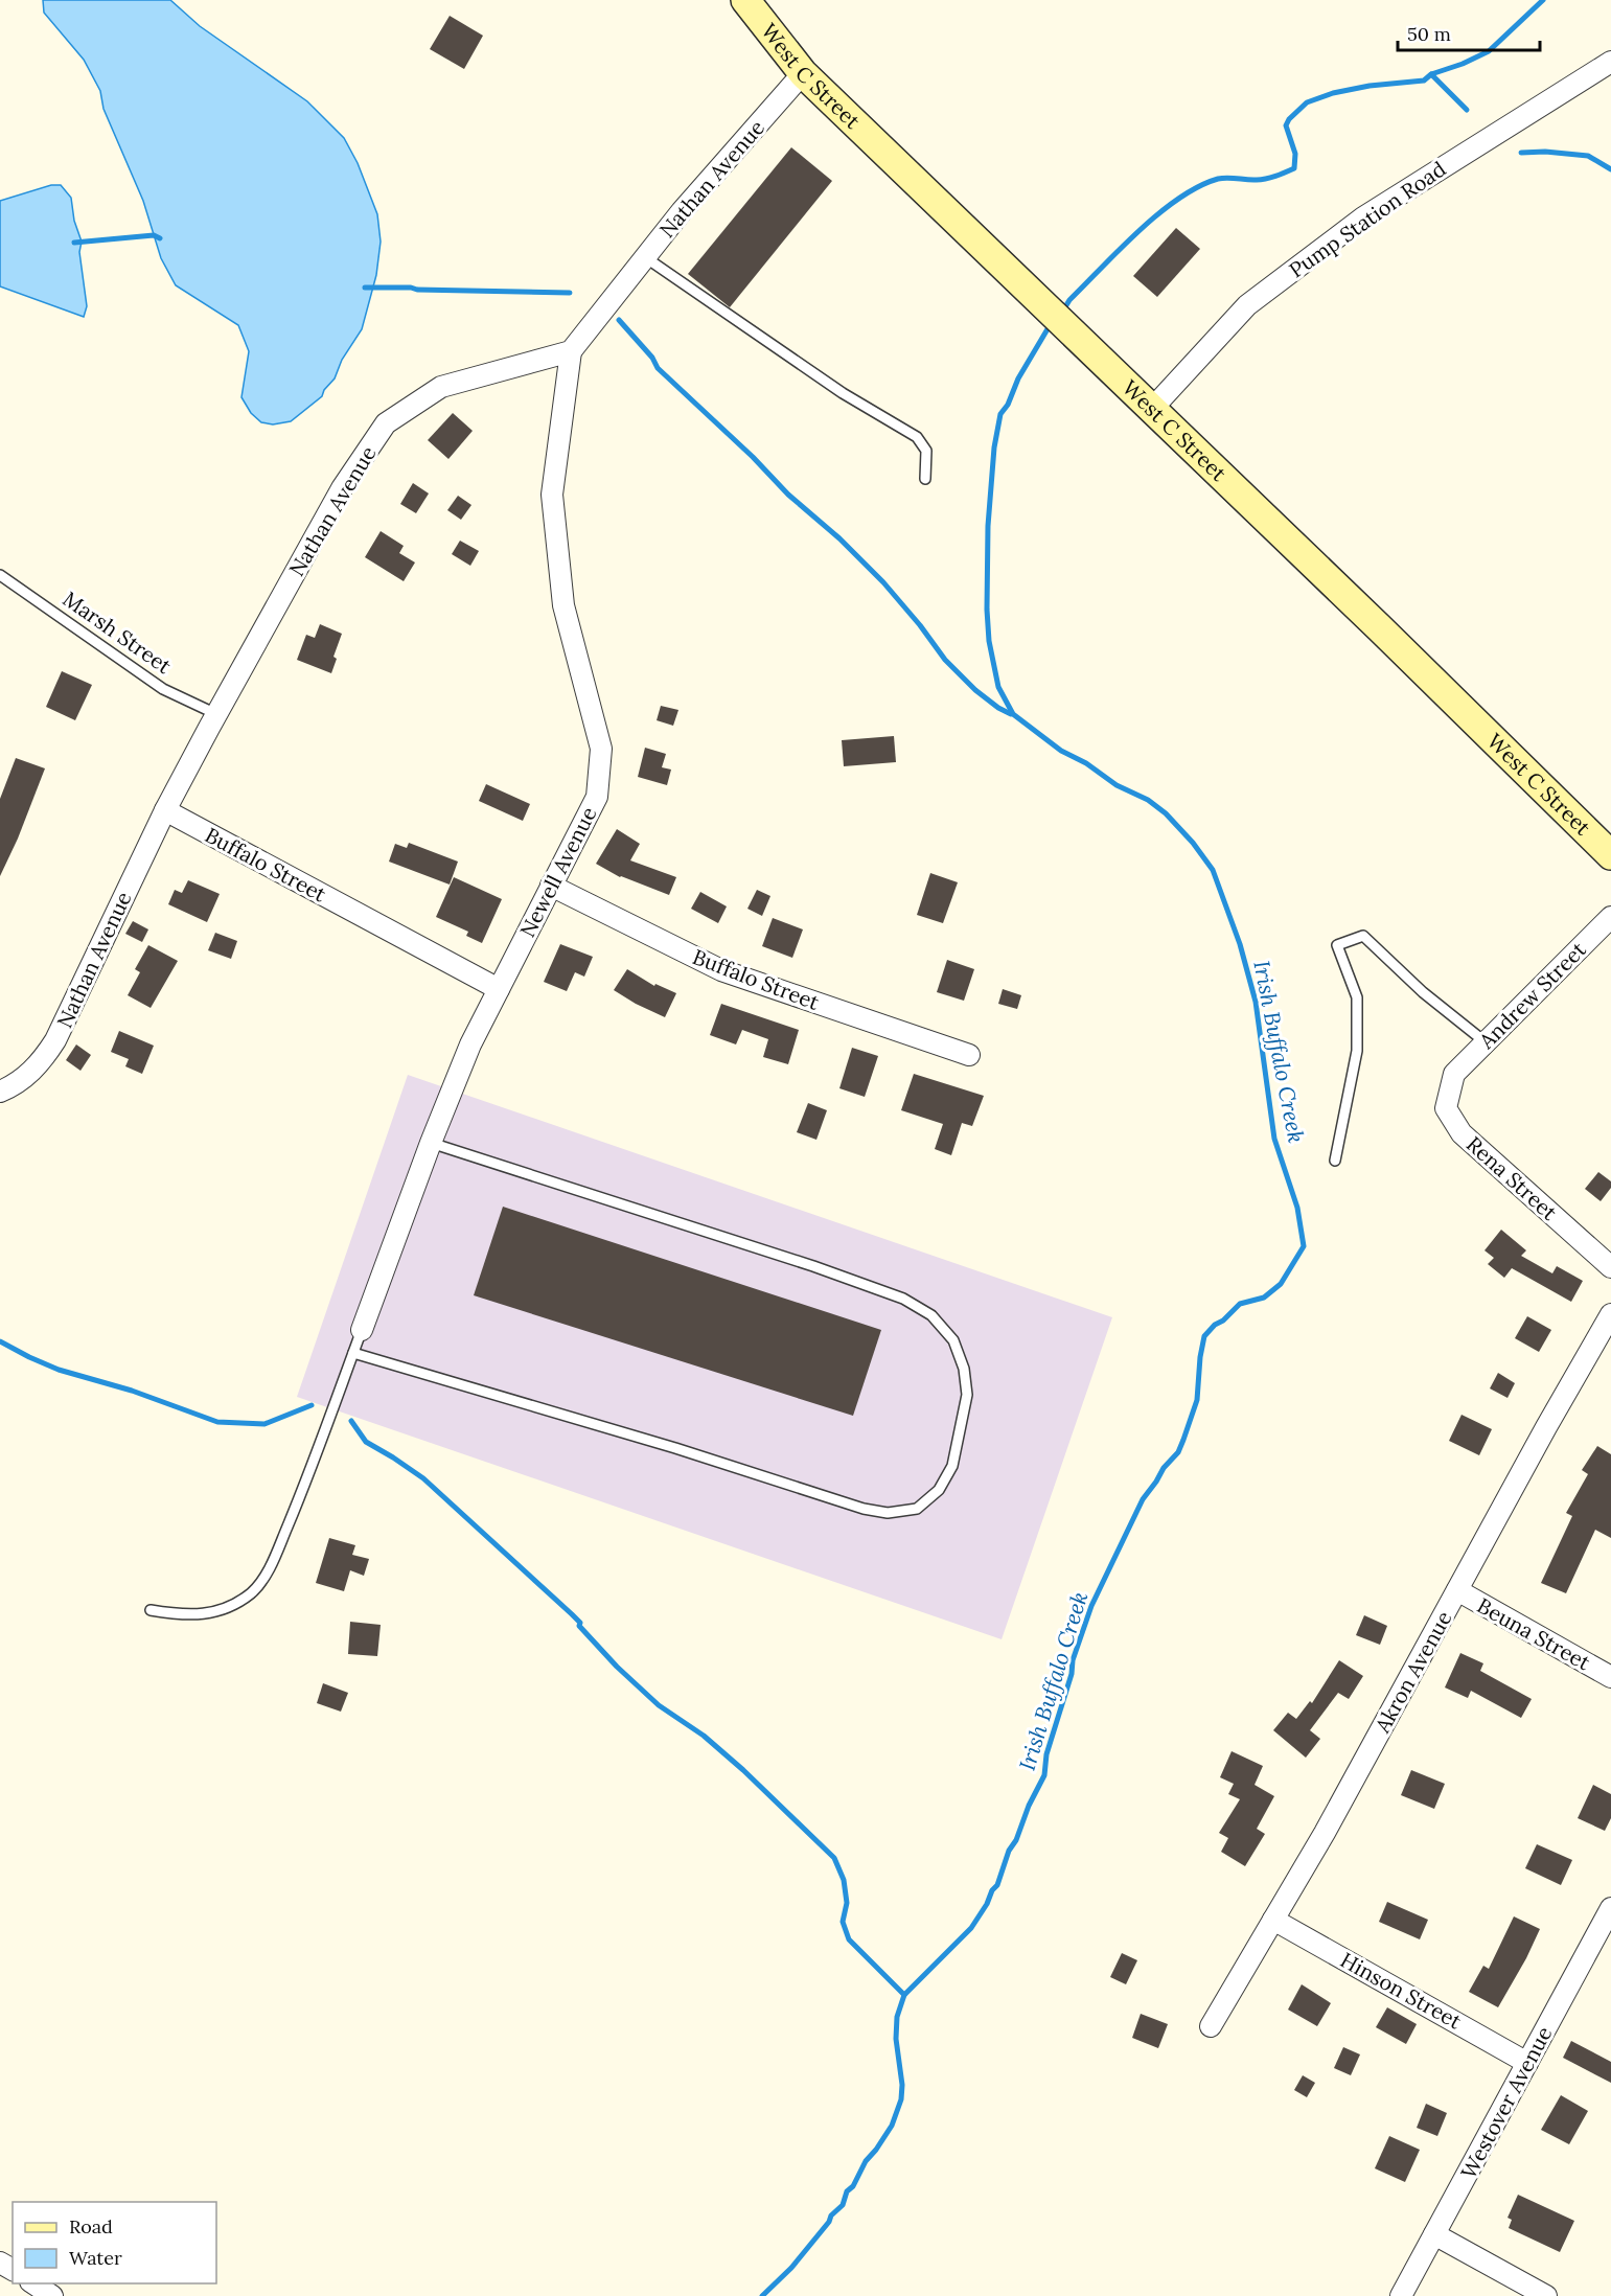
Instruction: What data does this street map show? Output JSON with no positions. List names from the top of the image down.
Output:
{
  "streets": {
    "main road": ["West C Street"],
    "street": [
      "Nathan Avenue",
      "Pump Station Road",
      "Buffalo Street",
      "Newell Avenue",
      "Andrew Street",
      "Rena Street",
      "Beuna Street",
      "Akron Avenue",
      "Hinson Street",
      "Westover Avenue"
    ],
    "lane": ["Marsh Street"]
  },
  "crossings": [
    ["West C Street", "Nathan Avenue"],
    ["West C Street", "Pump Station Road"],
    ["Nathan Avenue", "Marsh Street"],
    ["Nathan Avenue", "Buffalo Street"],
    ["Nathan Avenue", "Newell Avenue"],
    ["Buffalo Street", "Newell Avenue"],
    ["Andrew Street", "Rena Street"],
    ["Beuna Street", "Akron Avenue"],
    ["Akron Avenue", "Hinson Street"],
    ["Hinson Street", "Westover Avenue"]
  ],
  "water": ["Irish Buffalo Creek"],
  "legend": ["Road", "Water"],
  "scale_bar": "50 m"
}
